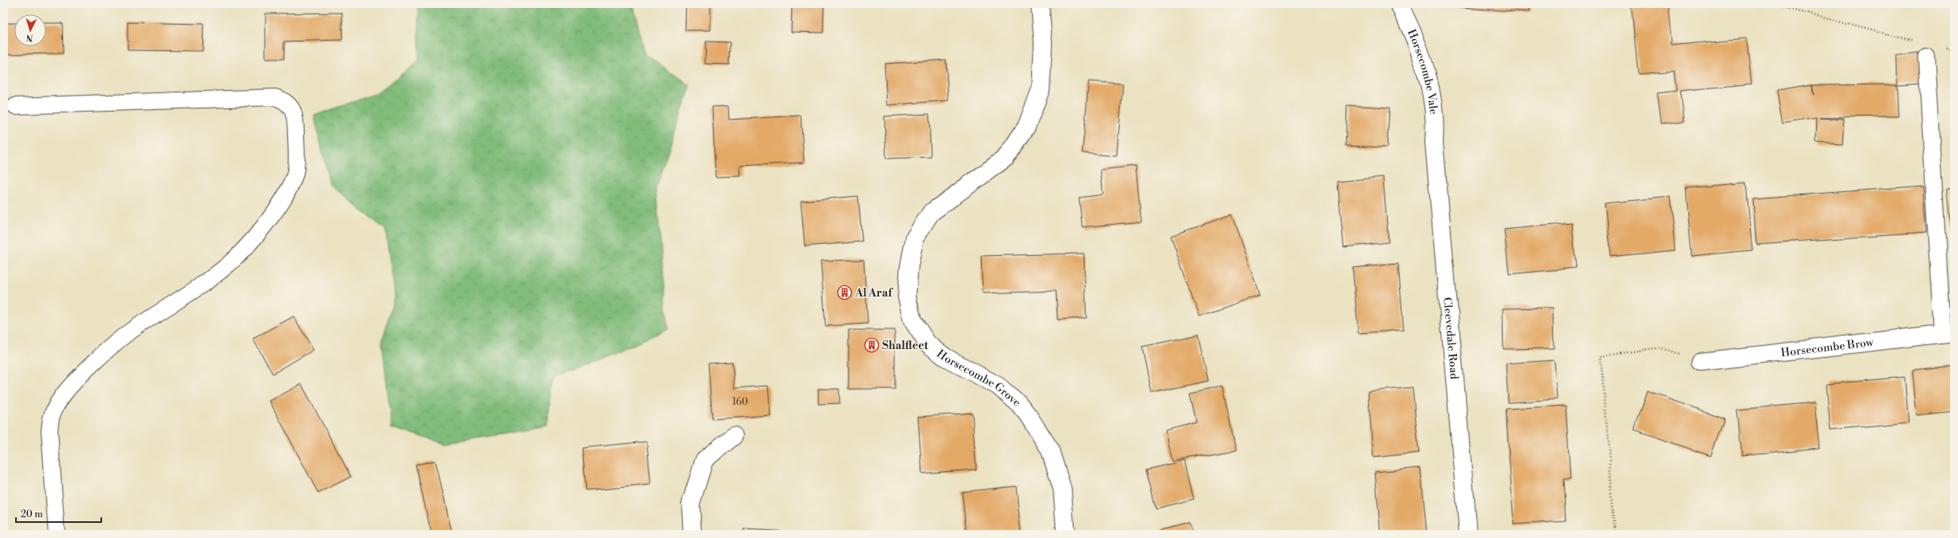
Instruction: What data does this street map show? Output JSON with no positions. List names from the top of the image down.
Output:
{
  "streets": {
    "street": [
      "Horsecombe Vale",
      "Cleevedale Road",
      "Horsecombe Brow",
      "Horsecombe Grove"
    ]
  },
  "crossings": [
    ["Horsecombe Vale", "Cleevedale Road"]
  ],
  "places": {
    "building": ["Al Araf", "Shalfleet"]
  },
  "house_numbers": ["160"],
  "scale_bar": "20 m",
  "north": "bottom"
}
